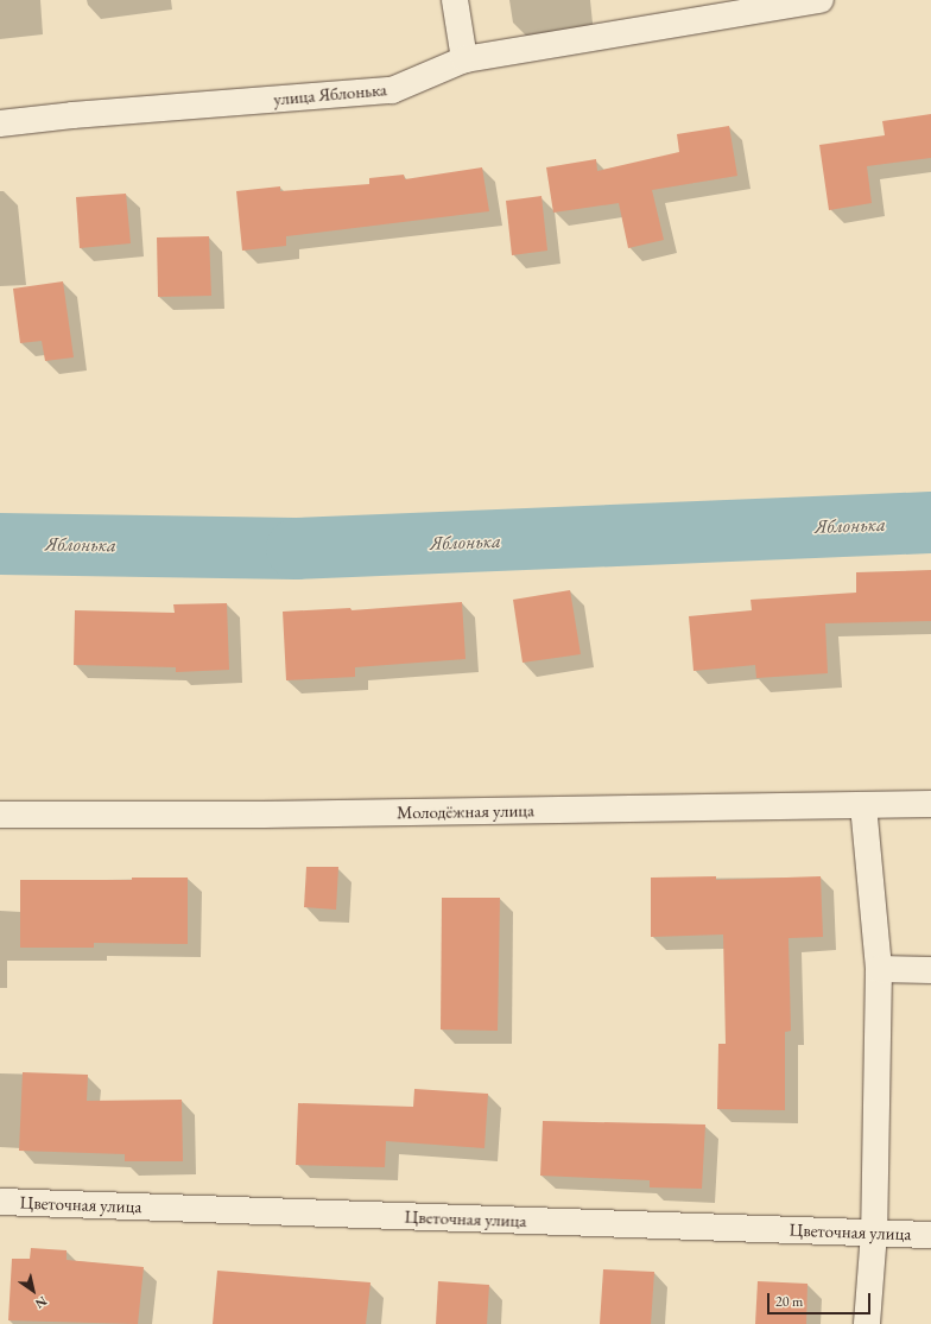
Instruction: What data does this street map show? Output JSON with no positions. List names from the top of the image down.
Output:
{
  "streets": {
    "street": ["улица Яблонька", "Молодёжная улица", "Цветочная улица"]
  },
  "water": ["Яблонька"],
  "scale_bar": "20 m",
  "north": "bottom right"
}
